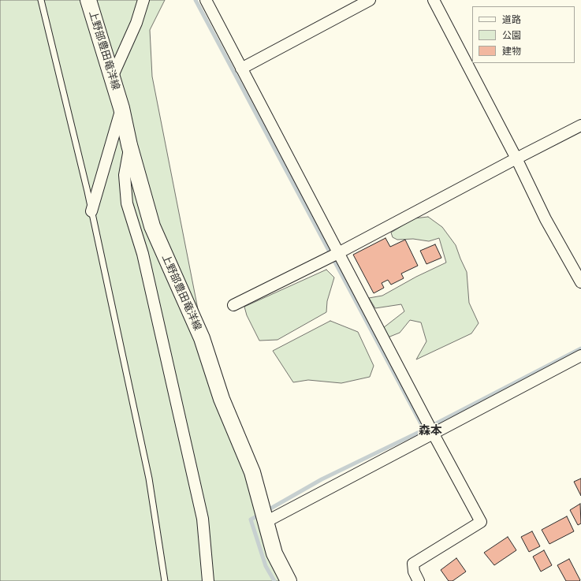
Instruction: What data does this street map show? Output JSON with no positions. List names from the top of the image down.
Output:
{
  "streets": {
    "main road": ["上野部豊田竜洋線"]
  },
  "districts": ["森本"],
  "legend": ["道路", "公園", "建物"]
}
